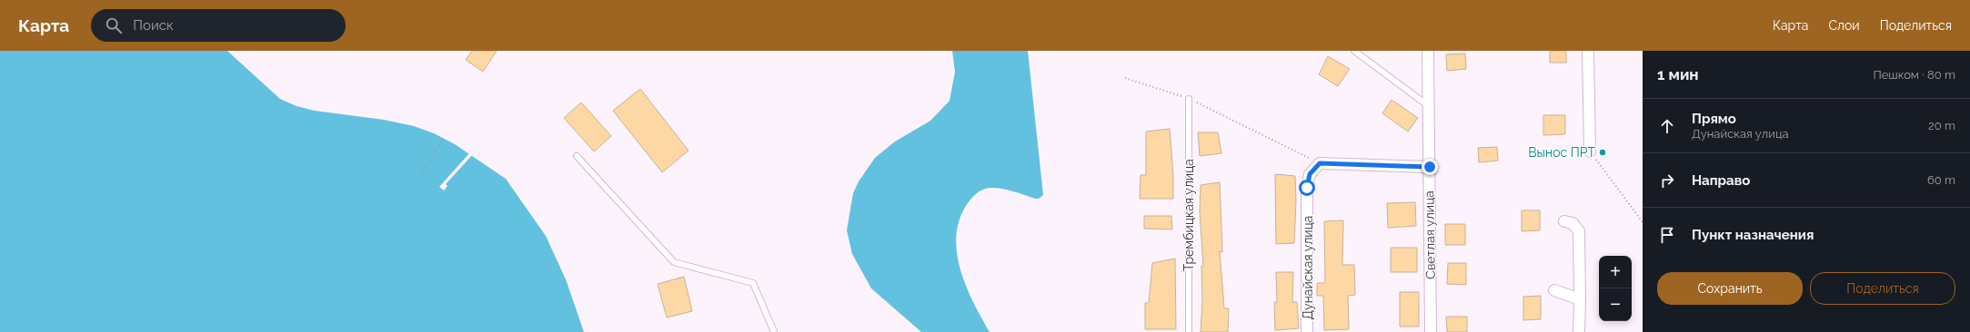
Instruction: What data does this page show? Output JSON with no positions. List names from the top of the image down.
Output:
{
  "streets": {
    "street": ["Светлая улица", "Дунайская улица"],
    "lane": ["Трембицкая улица"]
  },
  "places": ["Вынос ПРТ"],
  "page": {
    "header": "Карта",
    "search": "Поиск",
    "nav": ["Карта", "Слои", "Поделиться"],
    "heading": ["1 мин", "Пешком · 80 m"],
    "list": [
      ["Прямо", "Дунайская улица", "20 m"],
      ["Направо", "60 m"],
      "Пункт назначения"
    ],
    "map_buttons": ["+", "−"],
    "buttons": ["Сохранить", "Поделиться"]
  }
}
